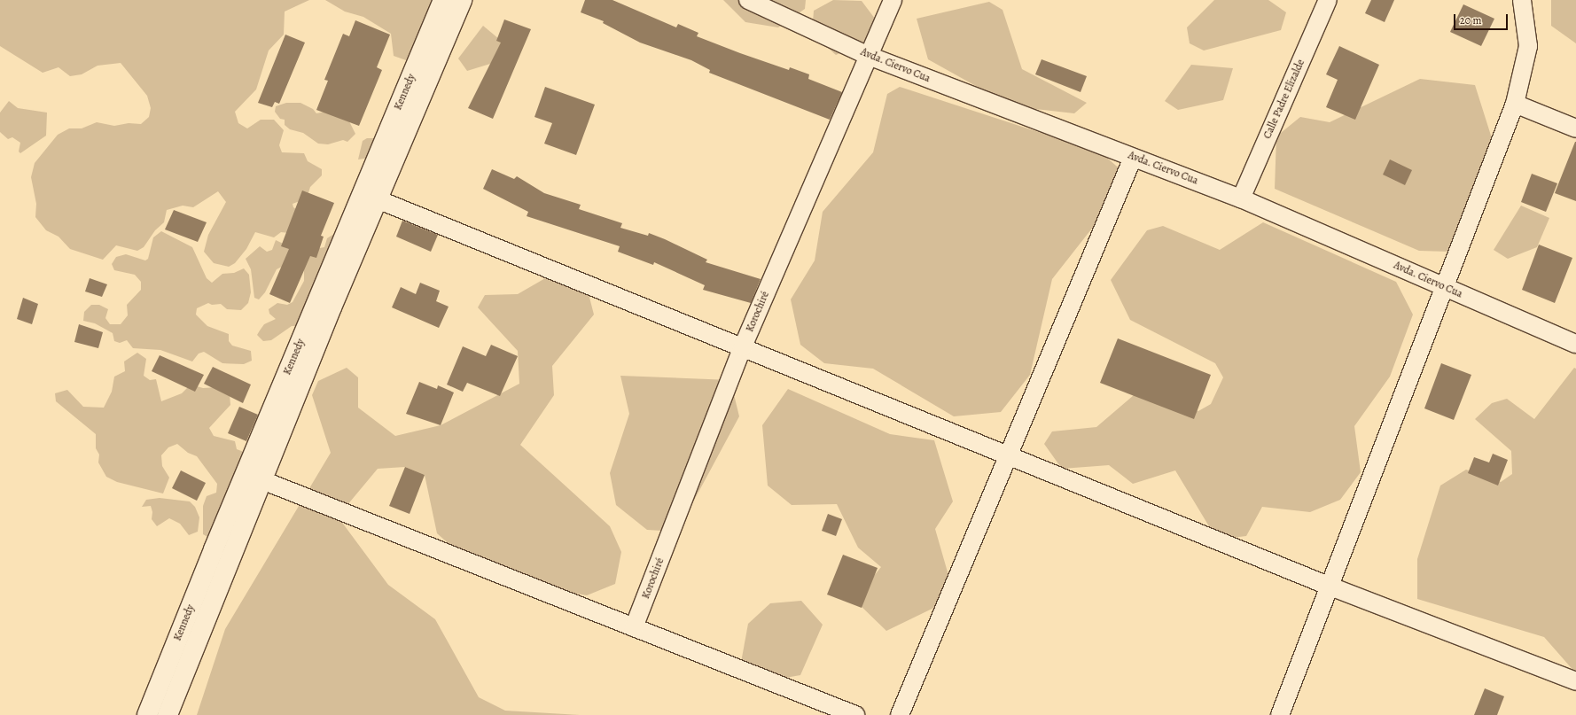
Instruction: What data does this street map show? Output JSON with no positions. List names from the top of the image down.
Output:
{
  "streets": {
    "main road": ["Kennedy"],
    "street": ["Avda. Ciervo Cua", "Calle Padre Elizalde", "Korochiré"]
  },
  "crossings": [
    ["Avda. Ciervo Cua", "Calle Padre Elizalde"],
    ["Avda. Ciervo Cua", "Korochiré"]
  ],
  "scale_bar": "20 m"
}
